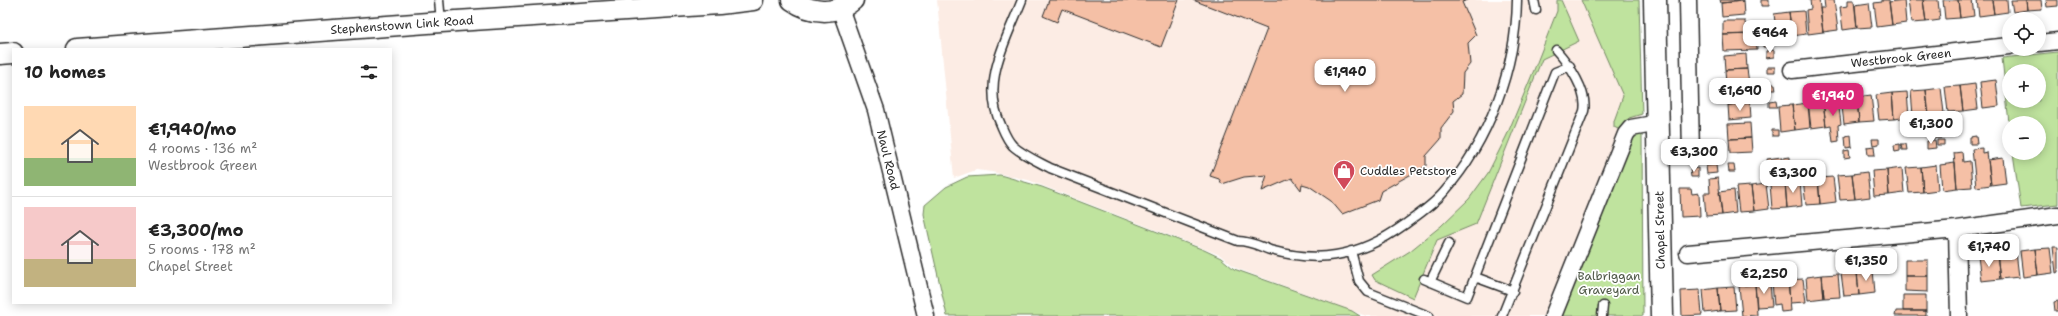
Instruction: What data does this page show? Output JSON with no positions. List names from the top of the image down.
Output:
{
  "streets": {
    "main road": ["Chapel Street"],
    "street": ["Stephenstown Link Road", "Westbrook Green", "Naul Road"]
  },
  "parks": ["Balbriggan Graveyard"],
  "places": {
    "shop": ["Cuddles Petstore"]
  },
  "page": {
    "map_buttons": ["+", "−"],
    "price": [
      "€964",
      "€1,940",
      "€1,690",
      "€1,940",
      "€1,300",
      "€3,300",
      "€3,300",
      "€1,740",
      "€1,350",
      "€2,250"
    ],
    "heading": "10 homes",
    "list": [
      {
        "name": "€1,940/mo",
        "note": "4 rooms · 136 m² · Westbrook Green"
      },
      {
        "name": "€3,300/mo",
        "note": "5 rooms · 178 m² · Chapel Street"
      }
    ]
  }
}
